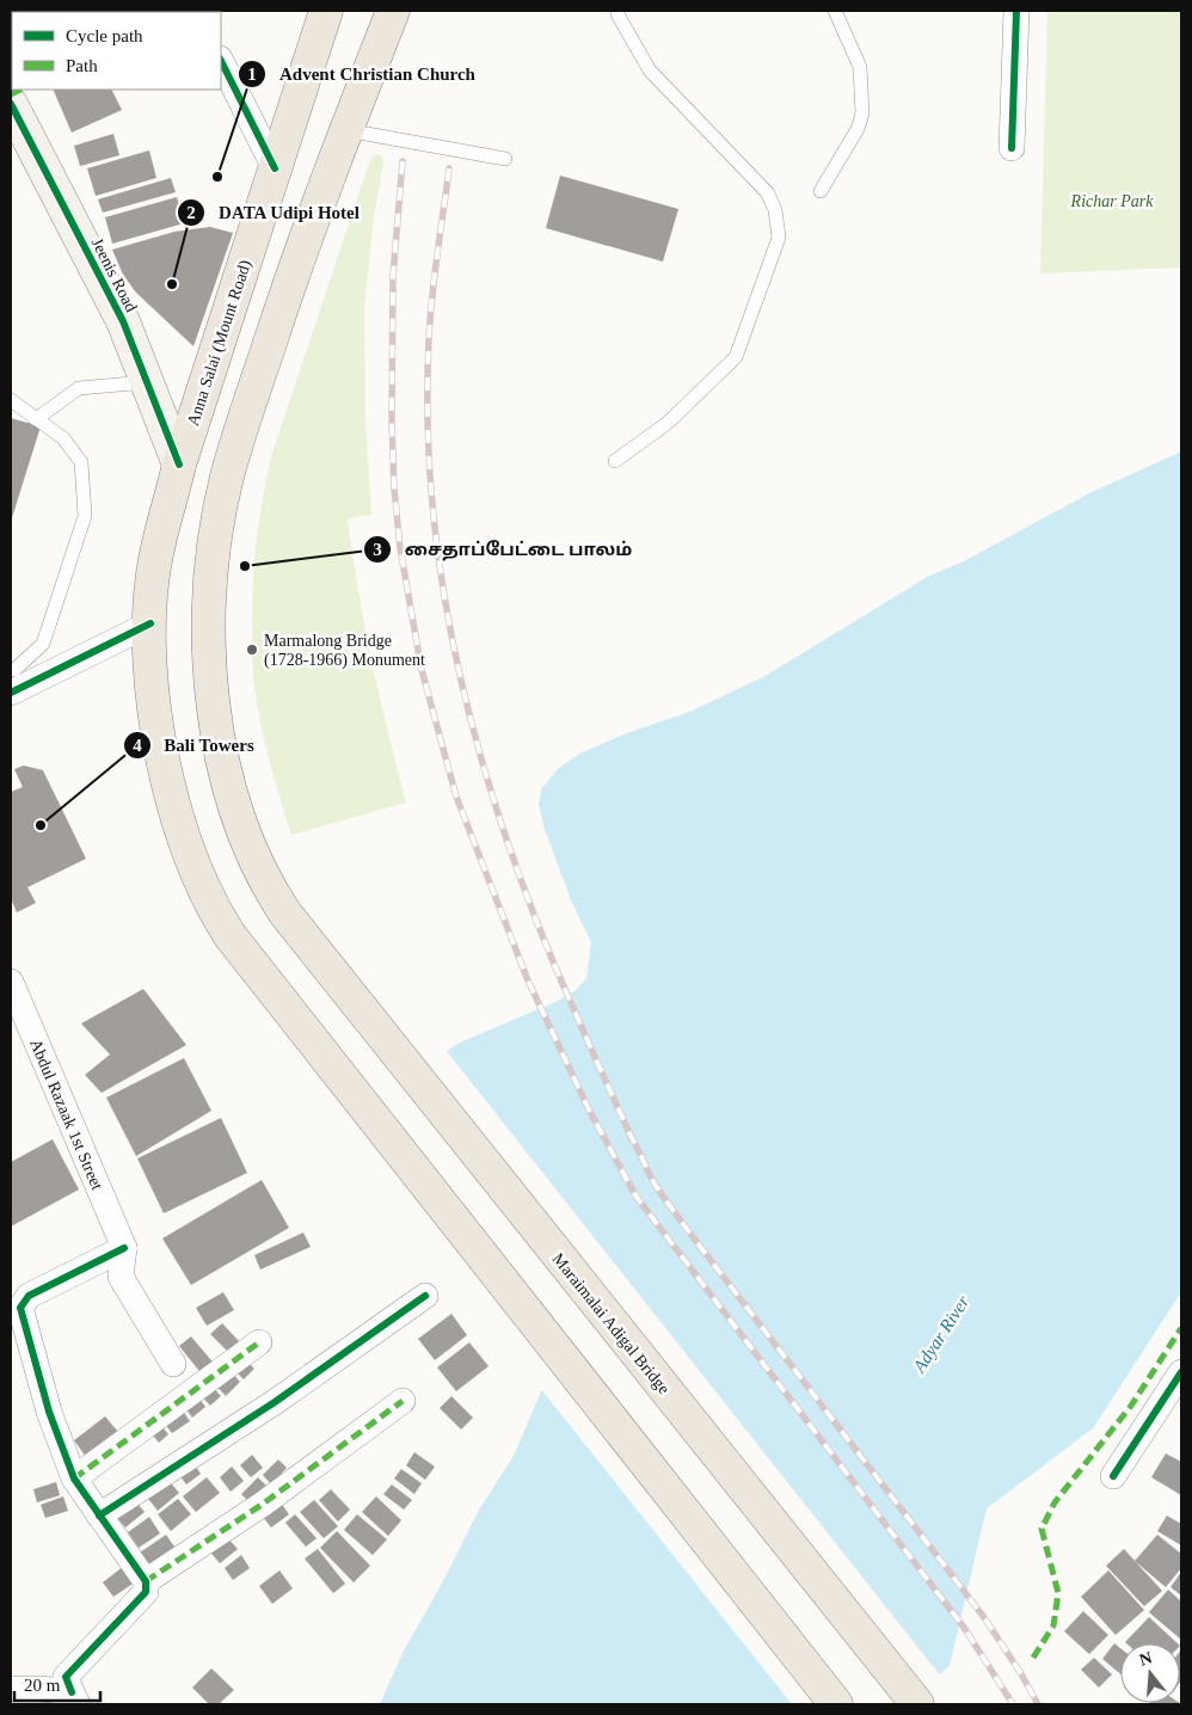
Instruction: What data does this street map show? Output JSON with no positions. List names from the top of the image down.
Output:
{
  "streets": {
    "main road": ["Anna Salai (Mount Road)", "Maraimalai Adigal Bridge"],
    "street": ["Jeenis Road", "Abdul Razaak 1st Street"]
  },
  "crossings": [
    ["Jeenis Road", "Anna Salai (Mount Road)"]
  ],
  "water": ["Adyar River"],
  "parks": ["Richar Park"],
  "places": [
    "Advent Christian Church",
    "DATA Udipi Hotel",
    "சைதாப்பேட்டை பாலம்",
    "Marmalong Bridge (1728-1966) Monument",
    "Bali Towers"
  ],
  "legend": ["Cycle path", "Path"],
  "scale_bar": "20 m",
  "north": "top"
}
